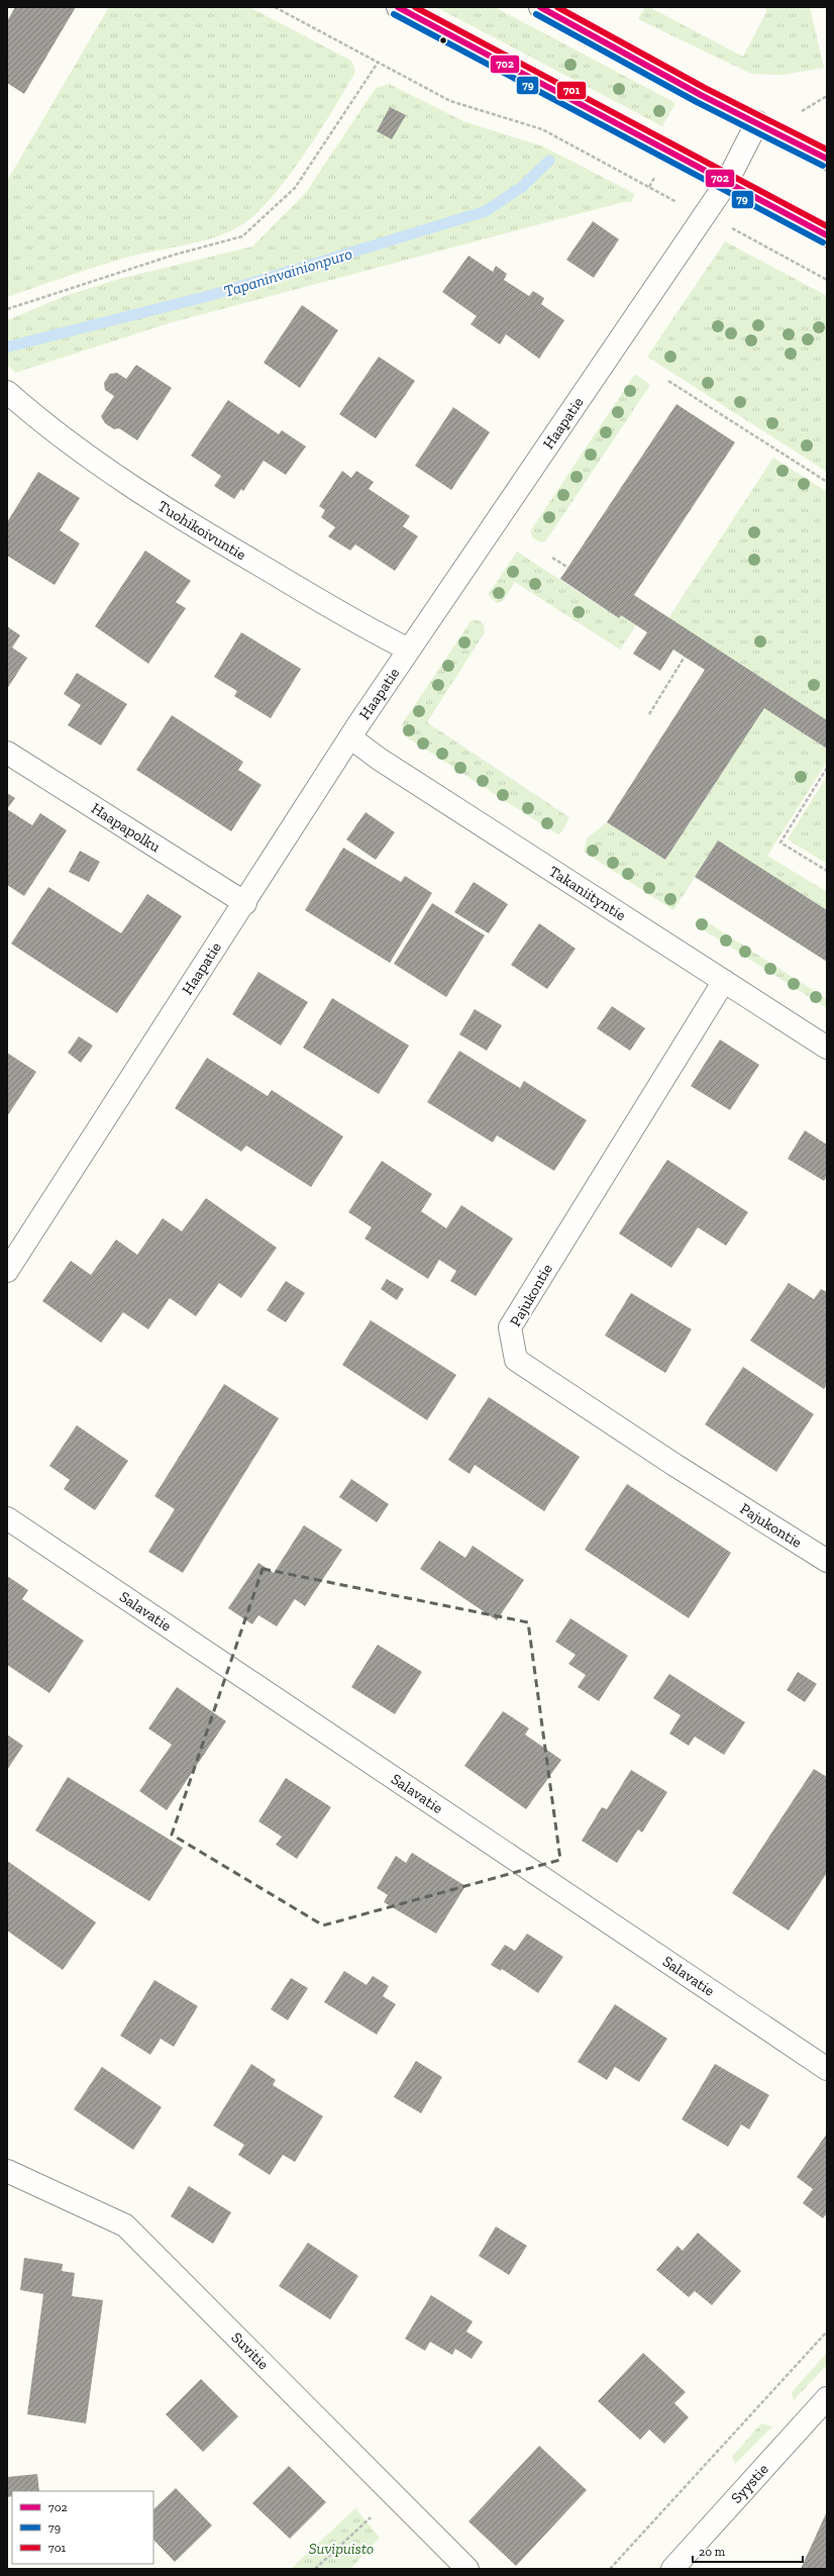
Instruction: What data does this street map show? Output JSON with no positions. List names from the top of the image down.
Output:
{
  "streets": {
    "street": [
      "Haapatie",
      "Tuohikoivuntie",
      "Haapapolku",
      "Takaniityntie",
      "Pajukontie",
      "Salavatie",
      "Suvitie",
      "Syystie"
    ]
  },
  "crossings": [
    ["Haapatie", "Tuohikoivuntie"],
    ["Haapatie", "Haapapolku"],
    ["Haapatie", "Takaniityntie"],
    ["Takaniityntie", "Pajukontie"]
  ],
  "water": ["Tapaninvainionpuro"],
  "parks": ["Suvipuisto"],
  "lines": ["transit line 702", "transit line 701", "transit line 79"],
  "legend": ["702", "79", "701"],
  "scale_bar": "20 m"
}
